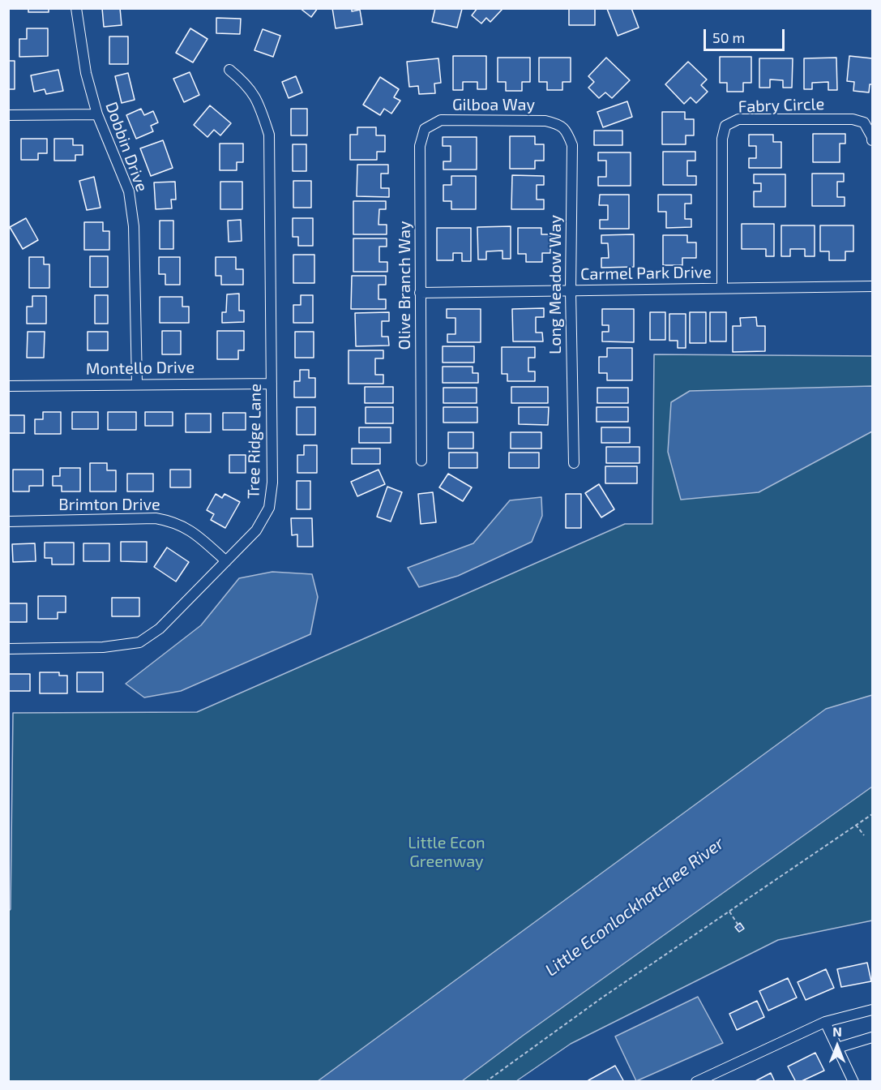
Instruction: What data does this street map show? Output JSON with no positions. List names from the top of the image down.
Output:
{
  "streets": {
    "street": [
      "Gilboa Way",
      "Fabry Circle",
      "Dobbin Drive",
      "Carmel Park Drive",
      "Long Meadow Way",
      "Olive Branch Way",
      "Montello Drive",
      "Tree Ridge Lane",
      "Brimton Drive"
    ]
  },
  "crossings": [
    ["Gilboa Way", "Long Meadow Way"],
    ["Gilboa Way", "Olive Branch Way"],
    ["Fabry Circle", "Carmel Park Drive"],
    ["Dobbin Drive", "Montello Drive"],
    ["Carmel Park Drive", "Long Meadow Way"],
    ["Carmel Park Drive", "Olive Branch Way"],
    ["Montello Drive", "Tree Ridge Lane"],
    ["Tree Ridge Lane", "Brimton Drive"]
  ],
  "water": ["Little Econlockhatchee River"],
  "parks": ["Little Econ Greenway"],
  "scale_bar": "50 m",
  "north": "top"
}
